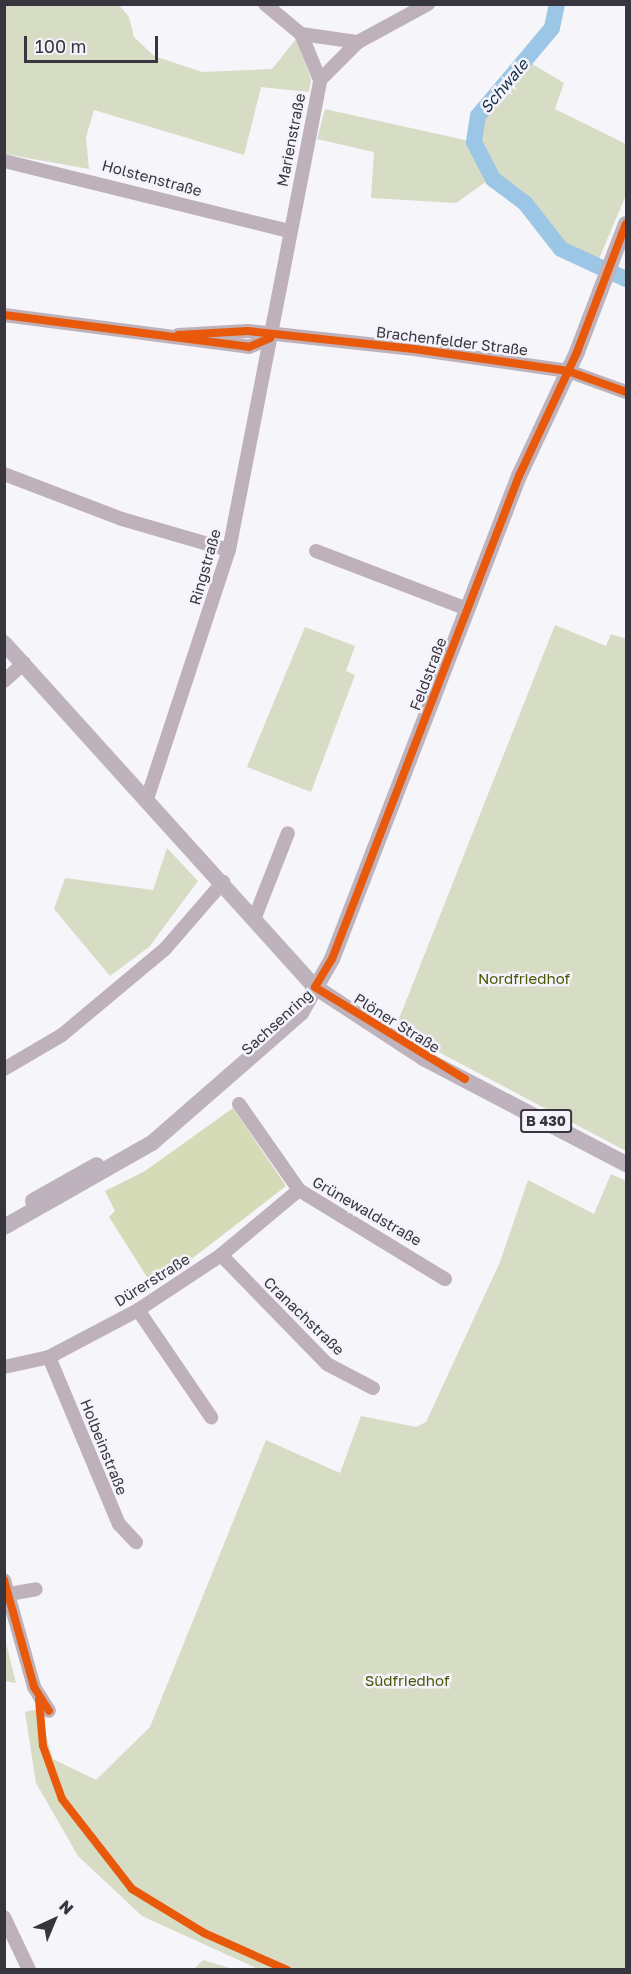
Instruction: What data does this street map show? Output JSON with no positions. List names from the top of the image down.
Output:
{
  "streets": {
    "main road": [
      "Feldstraße",
      "Sachsenring",
      "Plöner Straße",
      "B 430"
    ],
    "street": [
      "Marienstraße",
      "Holstenstraße",
      "Brachenfelder Straße",
      "Ringstraße",
      "Grünewaldstraße",
      "Dürerstraße",
      "Cranachstraße",
      "Holbeinstraße"
    ]
  },
  "crossings": [
    ["Marienstraße", "Holstenstraße"],
    ["Marienstraße", "Brachenfelder Straße"],
    ["Marienstraße", "Ringstraße"],
    ["Brachenfelder Straße", "Ringstraße"],
    ["Brachenfelder Straße", "Feldstraße"],
    ["Ringstraße", "Plöner Straße"],
    ["Feldstraße", "Sachsenring"],
    ["Feldstraße", "Plöner Straße"],
    ["Sachsenring", "Plöner Straße"],
    ["Grünewaldstraße", "Dürerstraße"],
    ["Dürerstraße", "Cranachstraße"],
    ["Dürerstraße", "Holbeinstraße"]
  ],
  "water": ["Schwale"],
  "parks": ["Nordfriedhof", "Südfriedhof"],
  "scale_bar": "100 m",
  "north": "top right"
}
